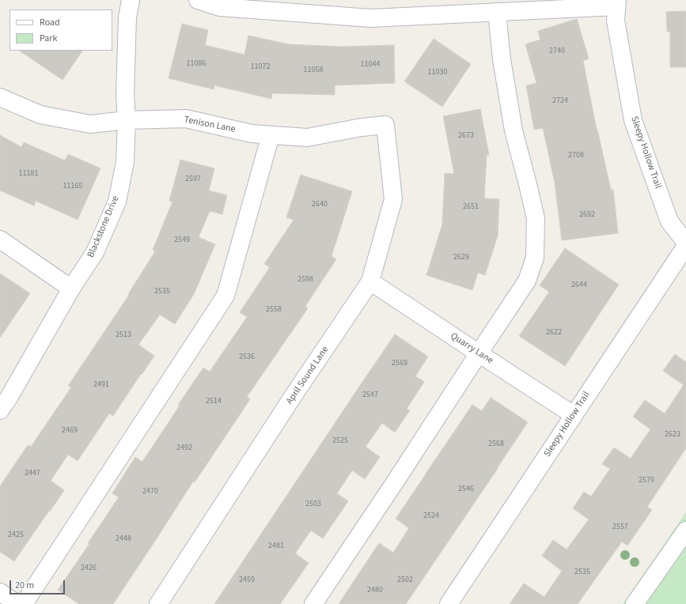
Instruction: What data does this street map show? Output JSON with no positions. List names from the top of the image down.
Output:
{
  "streets": {
    "street": [
      "Tenison Lane",
      "Sleepy Hollow Trail",
      "Blackstone Drive",
      "Quarry Lane",
      "April Sound Lane"
    ]
  },
  "crossings": [
    ["Tenison Lane", "Blackstone Drive"],
    ["Tenison Lane", "April Sound Lane"],
    ["Sleepy Hollow Trail", "Quarry Lane"],
    ["Quarry Lane", "April Sound Lane"]
  ],
  "house_numbers": [
    "2740",
    "11086",
    "11044",
    "11072",
    "11058",
    "11030",
    "2724",
    "2673",
    "2708",
    "11181",
    "2597",
    "11165",
    "2640",
    "2651",
    "2692",
    "2549",
    "2629",
    "2598",
    "2644",
    "2535",
    "2558",
    "2622",
    "2513",
    "2536",
    "2569",
    "2491",
    "2547",
    "2514",
    "2469",
    "2623",
    "2525",
    "2568",
    "2492",
    "2447",
    "2579",
    "2546",
    "2470",
    "2503",
    "2524",
    "2557",
    "2425",
    "2448",
    "2481",
    "2426",
    "2535",
    "2459",
    "2502",
    "2480"
  ],
  "legend": ["Road", "Park"],
  "scale_bar": "20 m"
}
